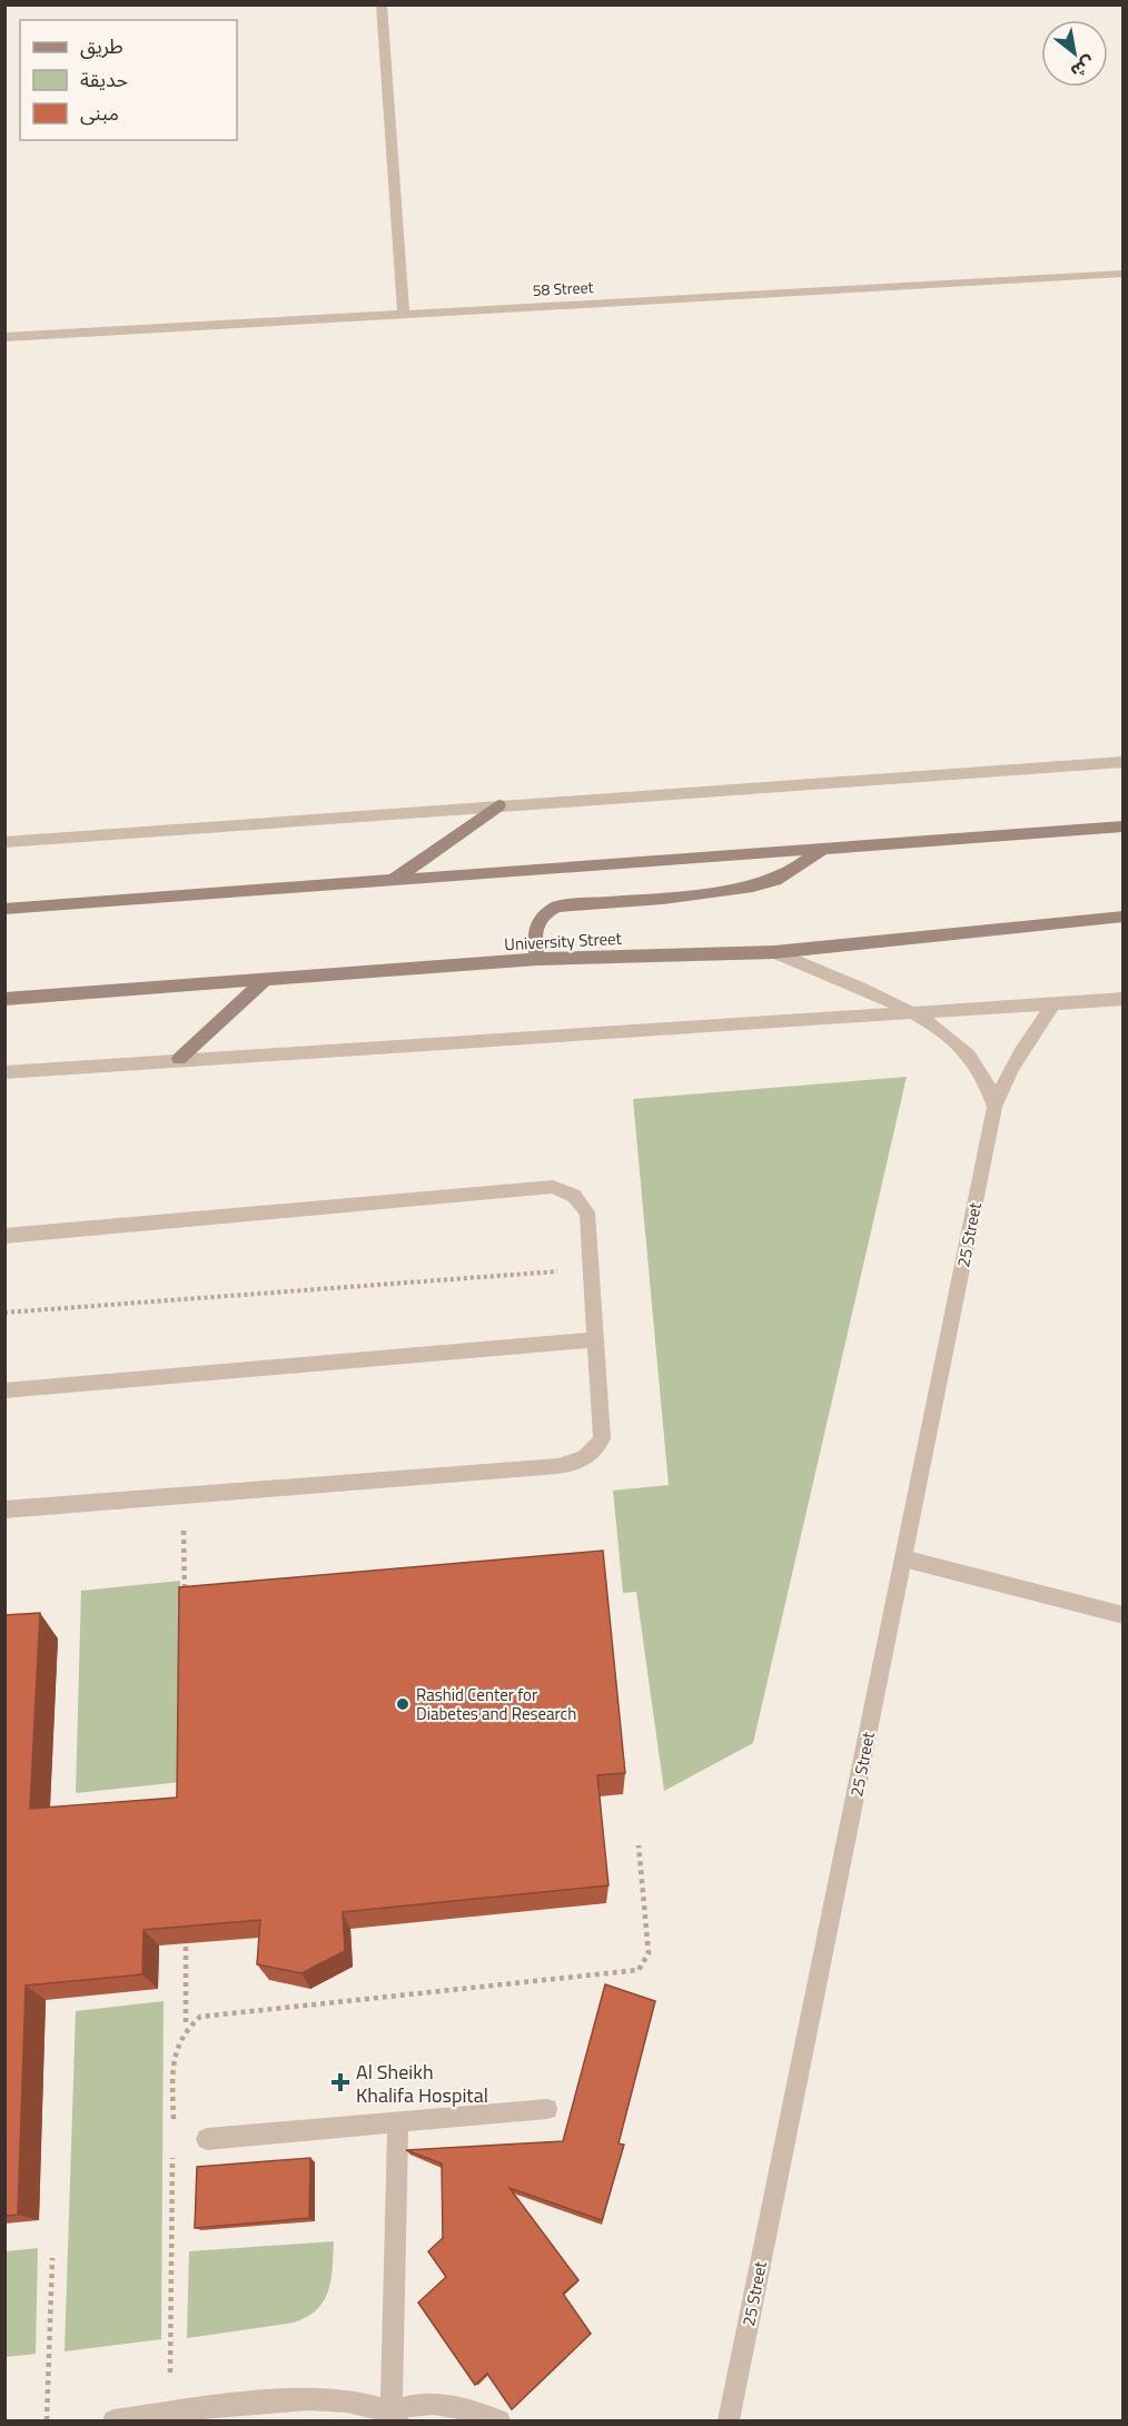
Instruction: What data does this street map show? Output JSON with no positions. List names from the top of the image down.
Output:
{
  "streets": {
    "main road": ["University Street"],
    "street": ["58 Street", "25 Street"]
  },
  "places": {
    "other": ["Rashid Center for Diabetes and Research"],
    "health": ["Al Sheikh Khalifa Hospital"]
  },
  "legend": ["طريق", "حديقة", "مبنى"],
  "north": "bottom right"
}
